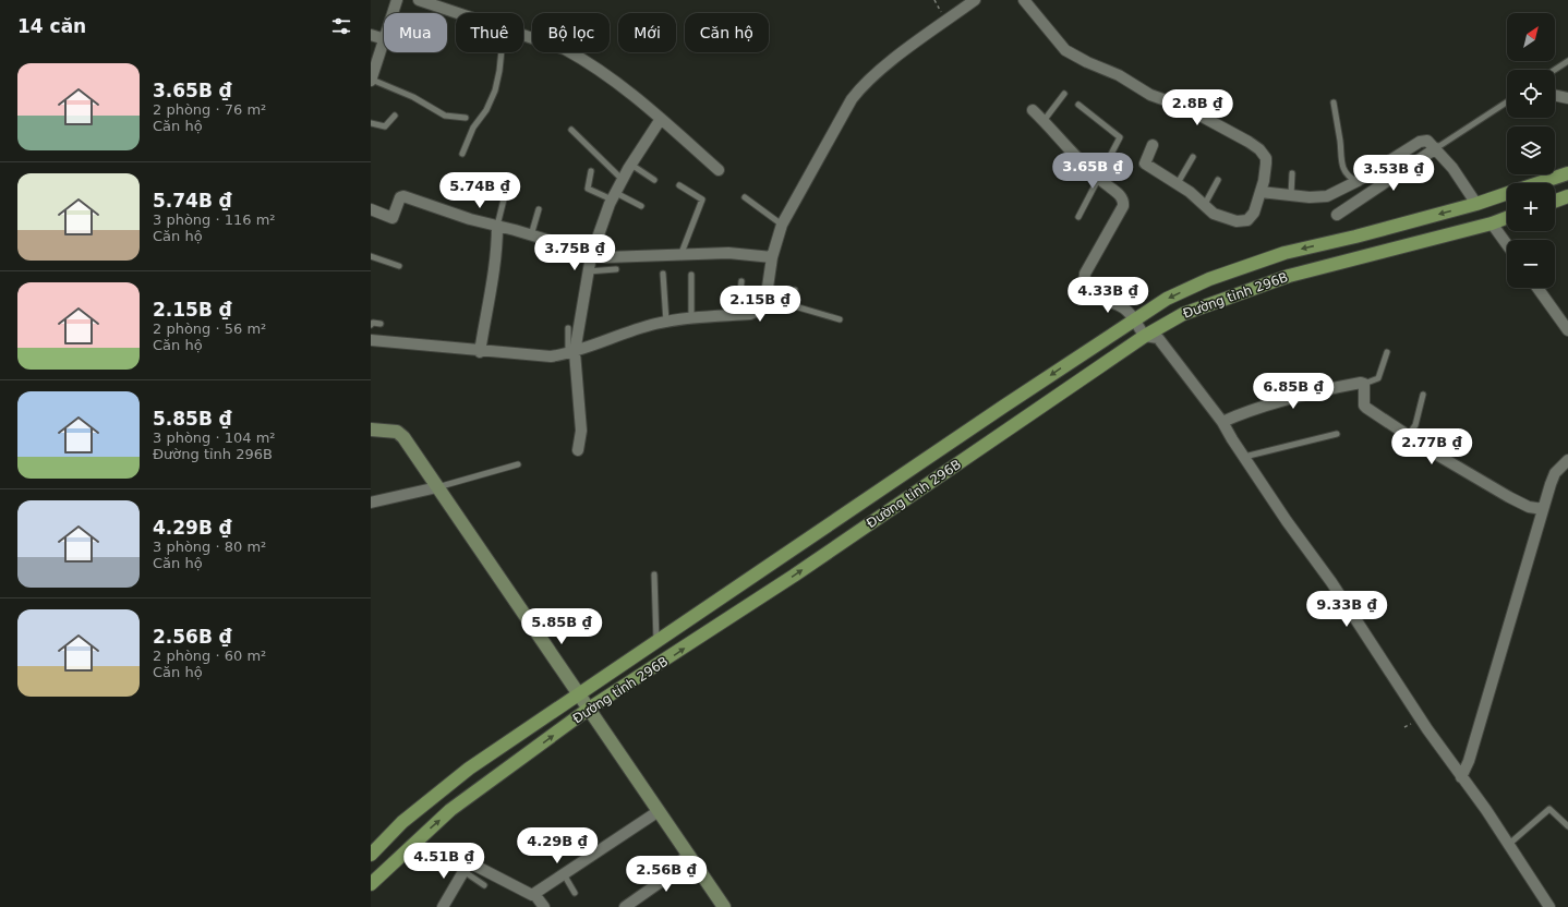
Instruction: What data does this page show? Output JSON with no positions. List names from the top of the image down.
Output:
{
  "streets": {
    "main road": ["Đường tỉnh 296B"]
  },
  "north": "top right",
  "page": {
    "heading": "14 căn",
    "map_buttons": ["+", "−"],
    "chip": [
      "Mua",
      "Thuê",
      "Bộ lọc",
      "Mới",
      "Căn hộ"
    ],
    "list": [
      {
        "name": "3.65B ₫",
        "note": "2 phòng · 76 m² · Căn hộ"
      },
      {
        "name": "5.74B ₫",
        "note": "3 phòng · 116 m² · Căn hộ"
      },
      {
        "name": "2.15B ₫",
        "note": "2 phòng · 56 m² · Căn hộ"
      },
      {
        "name": "5.85B ₫",
        "note": "3 phòng · 104 m² · Đường tỉnh 296B"
      },
      {
        "name": "4.29B ₫",
        "note": "3 phòng · 80 m² · Căn hộ"
      },
      {
        "name": "2.56B ₫",
        "note": "2 phòng · 60 m² · Căn hộ"
      }
    ],
    "price": [
      "2.8B ₫",
      "3.65B ₫",
      "3.53B ₫",
      "5.74B ₫",
      "3.75B ₫",
      "4.33B ₫",
      "2.15B ₫",
      "6.85B ₫",
      "2.77B ₫",
      "9.33B ₫",
      "5.85B ₫",
      "4.29B ₫",
      "4.51B ₫",
      "2.56B ₫"
    ]
  }
}
